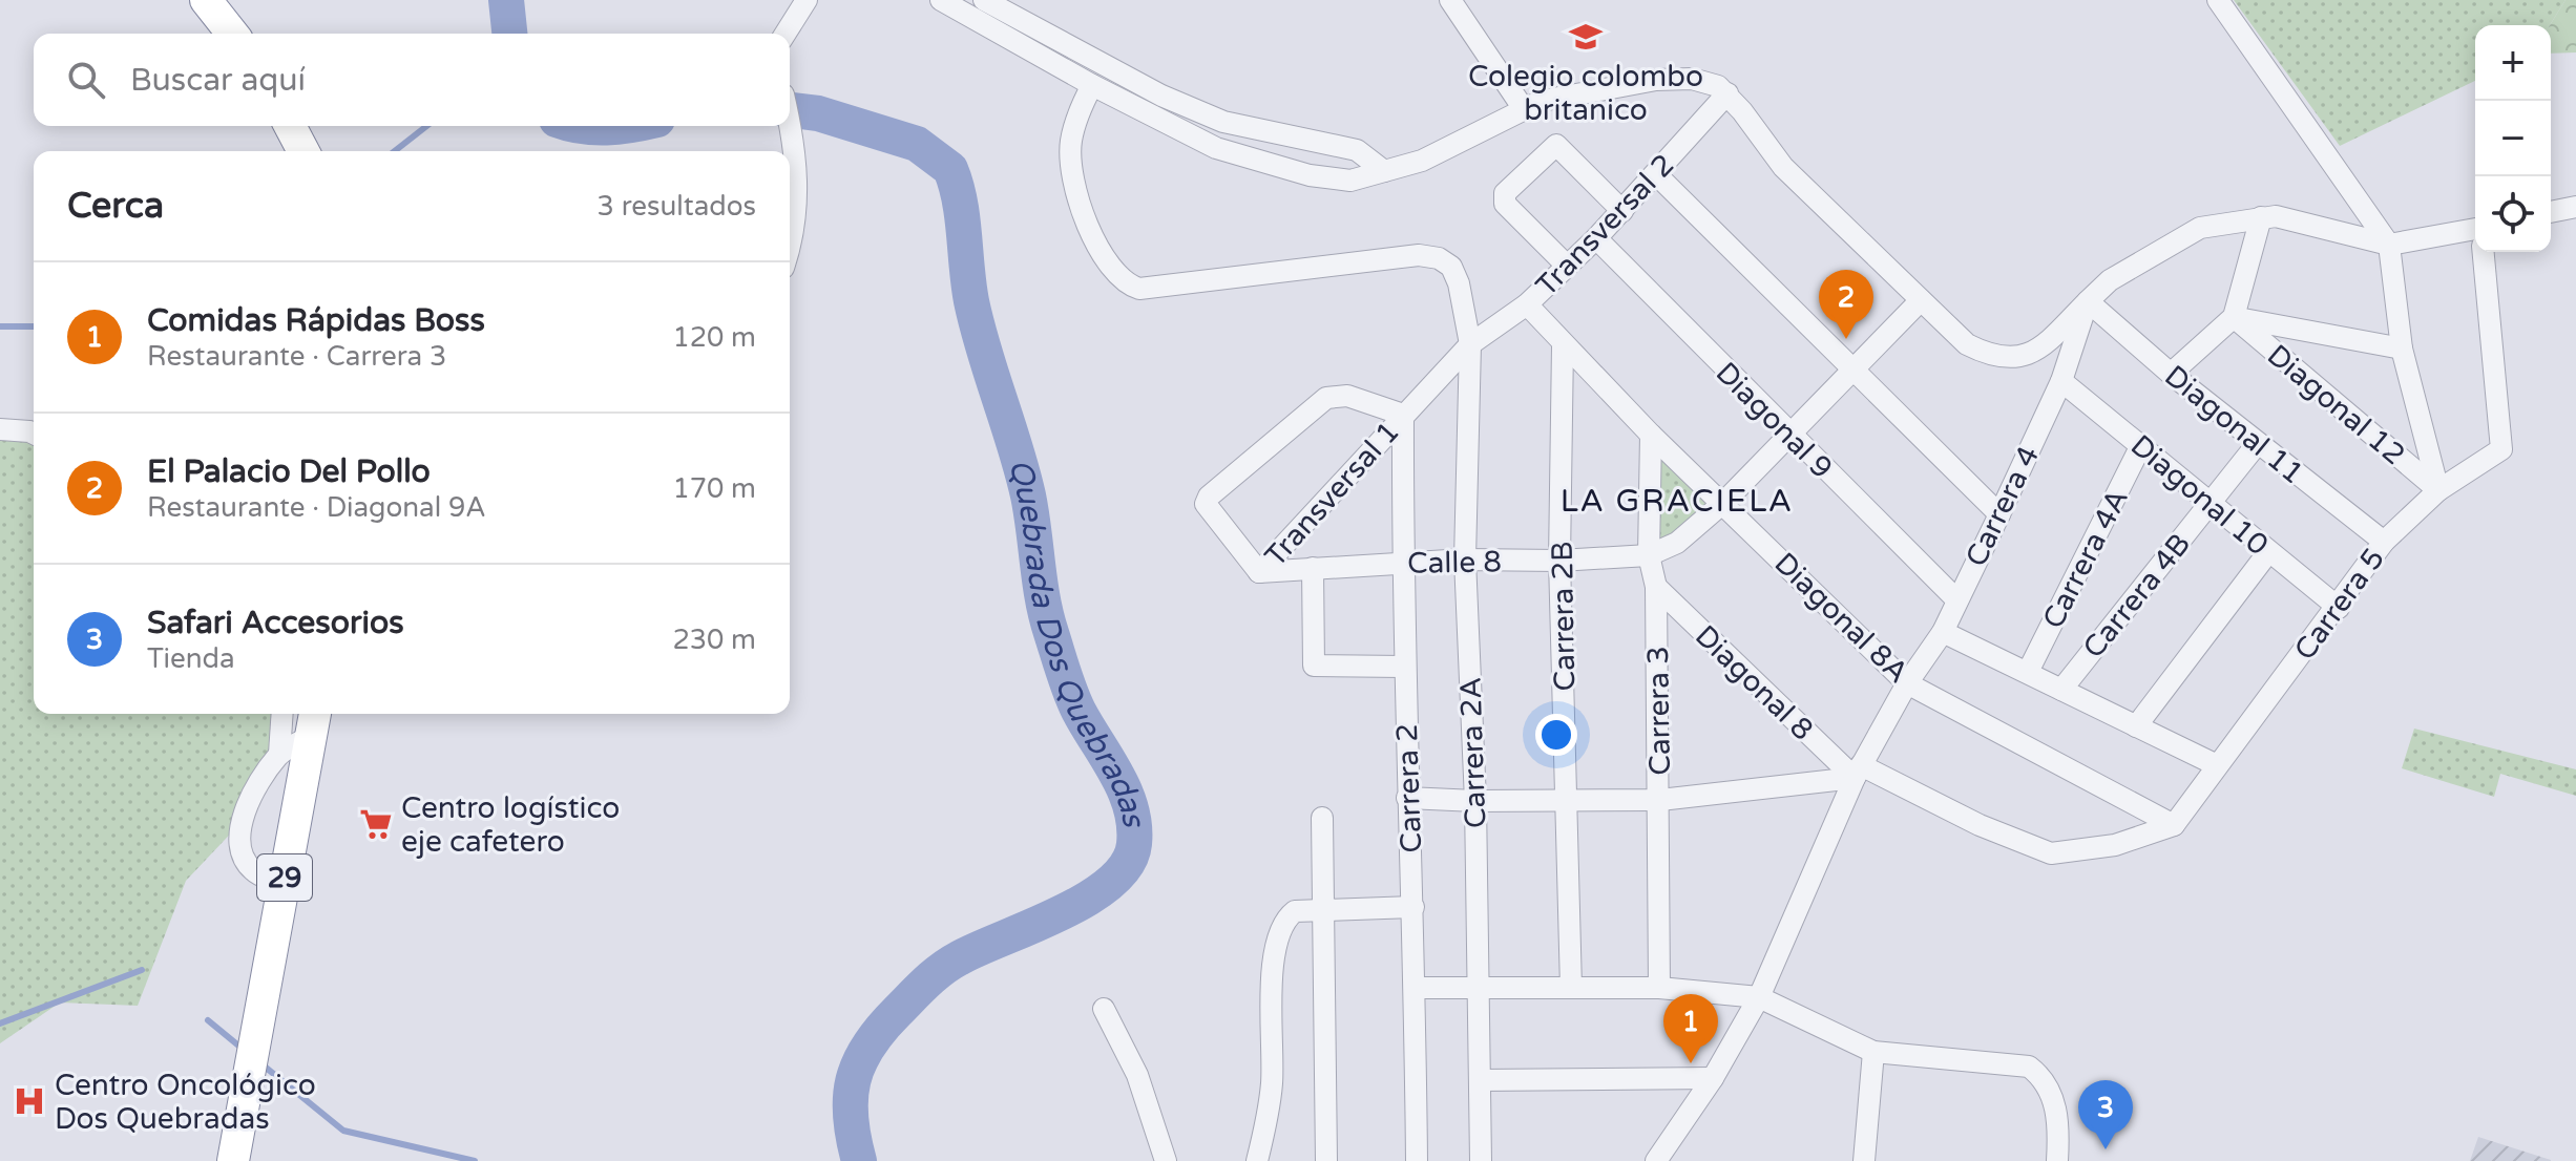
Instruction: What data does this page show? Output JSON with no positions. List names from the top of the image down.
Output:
{
  "streets": {
    "highway": ["29"],
    "street": [
      "Transversal 2",
      "Diagonal 12",
      "Diagonal 9",
      "Diagonal 11",
      "Transversal 1",
      "Diagonal 10",
      "Carrera 4",
      "Carrera 4A",
      "Calle 8",
      "Carrera 4B",
      "Carrera 5",
      "Carrera 2B",
      "Diagonal 8A",
      "Diagonal 8",
      "Carrera 3",
      "Carrera 2A",
      "Carrera 2"
    ]
  },
  "crossings": [
    ["Transversal 2", "Diagonal 9"],
    ["Transversal 2", "Transversal 1"],
    ["Transversal 2", "Diagonal 8A"],
    ["Transversal 2", "Carrera 2A"],
    ["Transversal 2", "Carrera 2"],
    ["Diagonal 12", "Carrera 5"],
    ["Diagonal 9", "Carrera 4"],
    ["Diagonal 11", "Carrera 4"],
    ["Diagonal 11", "Carrera 4B"],
    ["Diagonal 11", "Carrera 5"],
    ["Transversal 1", "Calle 8"],
    ["Transversal 1", "Carrera 2"],
    ["Diagonal 10", "Carrera 4"],
    ["Diagonal 10", "Carrera 4A"],
    ["Diagonal 10", "Carrera 4B"],
    ["Diagonal 10", "Carrera 5"],
    ["Carrera 4", "Diagonal 8A"],
    ["Carrera 4", "Diagonal 8"],
    ["Calle 8", "Carrera 2B"],
    ["Calle 8", "Carrera 3"],
    ["Calle 8", "Carrera 2A"],
    ["Calle 8", "Carrera 2"],
    ["Carrera 5", "Diagonal 8A"],
    ["Carrera 5", "Diagonal 8"],
    ["Carrera 2B", "Diagonal 8A"],
    ["Diagonal 8A", "Diagonal 8"],
    ["Diagonal 8A", "Carrera 3"],
    ["Diagonal 8", "Carrera 3"]
  ],
  "districts": ["LA GRACIELA"],
  "water": ["Quebrada Dos Quebradas"],
  "places": {
    "school or university": ["Colegio colombo britanico"],
    "supermarket": ["Centro logístico eje cafetero"],
    "hospital": ["Centro Oncológico Dos Quebradas"]
  },
  "page": {
    "map_buttons": ["+", "−"],
    "search": "Buscar aquí",
    "heading": ["Cerca", "3 resultados"],
    "list": [
      {
        "mark": "1",
        "name": "Comidas Rápidas Boss",
        "note": "Restaurante · Carrera 3",
        "value": "120 m"
      },
      {
        "mark": "2",
        "name": "El Palacio Del Pollo",
        "note": "Restaurante · Diagonal 9A",
        "value": "170 m"
      },
      {
        "mark": "3",
        "name": "Safari Accesorios",
        "note": "Tienda",
        "value": "230 m"
      }
    ],
    "pins": ["2", "1", "3"]
  }
}
